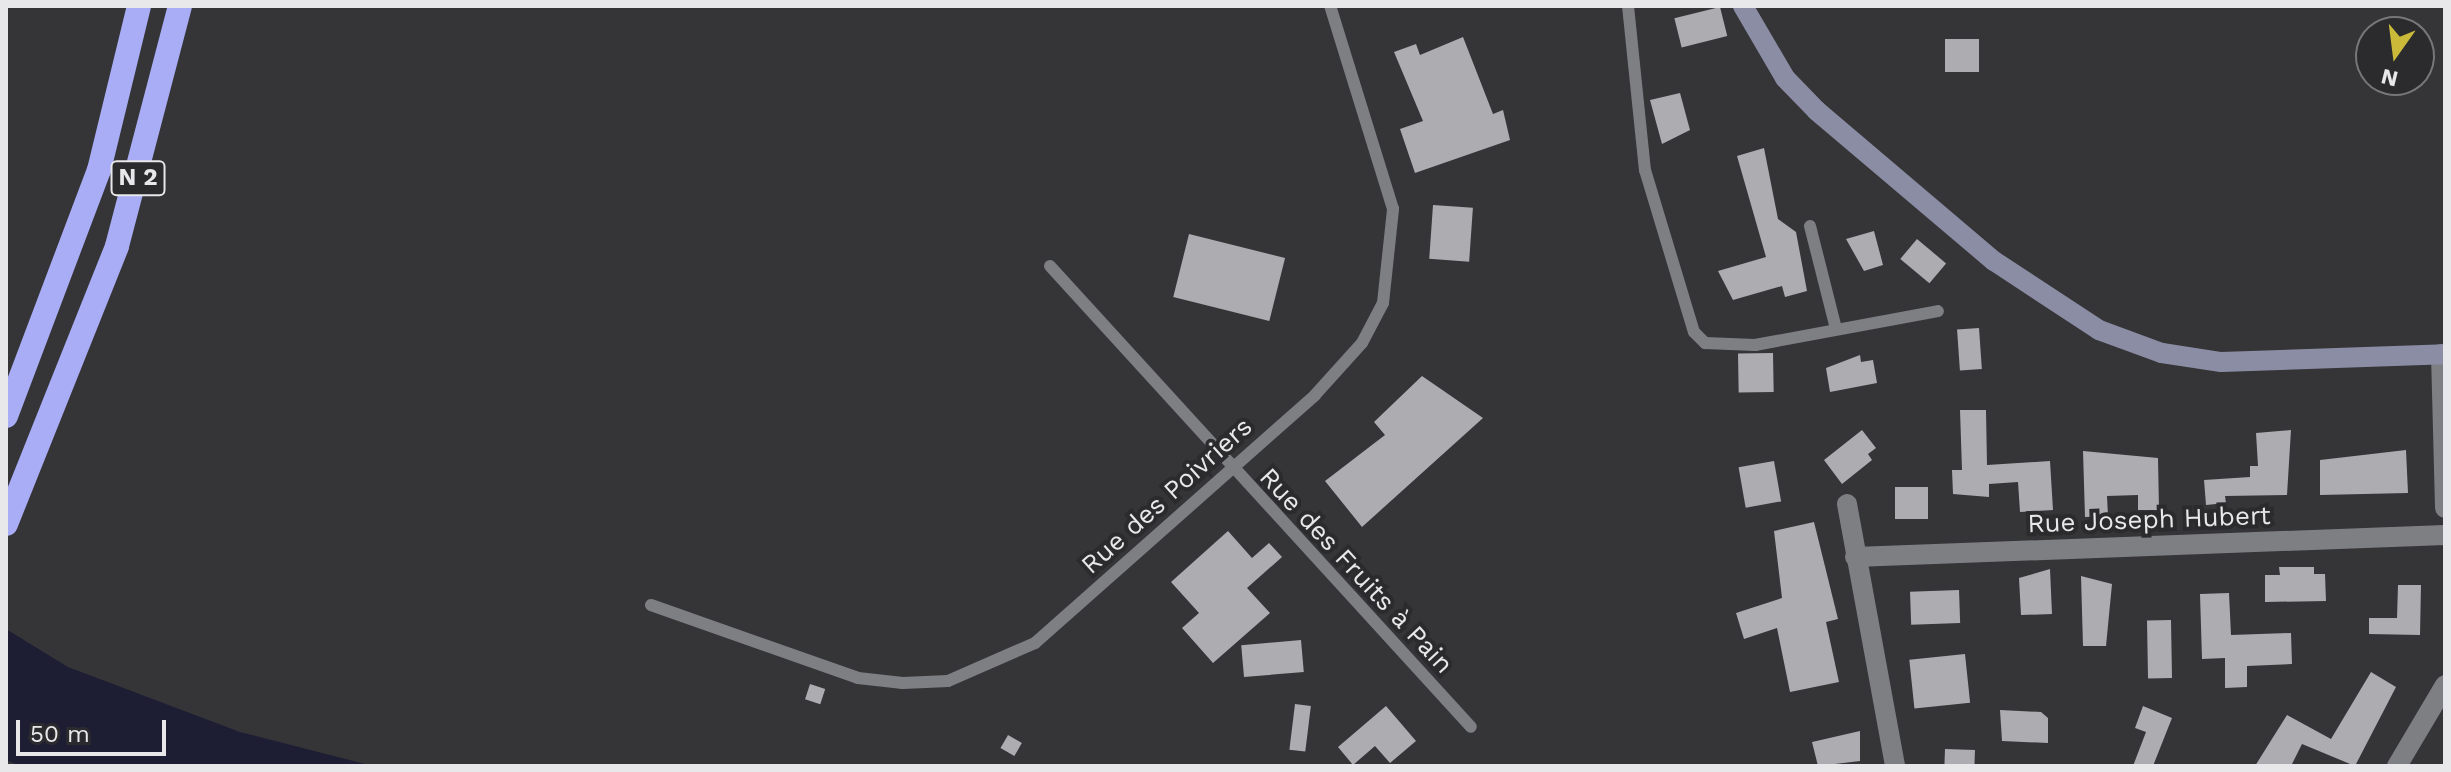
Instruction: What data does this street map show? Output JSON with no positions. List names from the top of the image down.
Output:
{
  "streets": {
    "highway": ["N 2"],
    "street": ["Rue Joseph Hubert"],
    "lane": ["Rue des Poivriers", "Rue des Fruits à Pain"]
  },
  "crossings": [
    ["Rue des Poivriers", "Rue des Fruits à Pain"]
  ],
  "scale_bar": "50 m",
  "north": "bottom"
}
